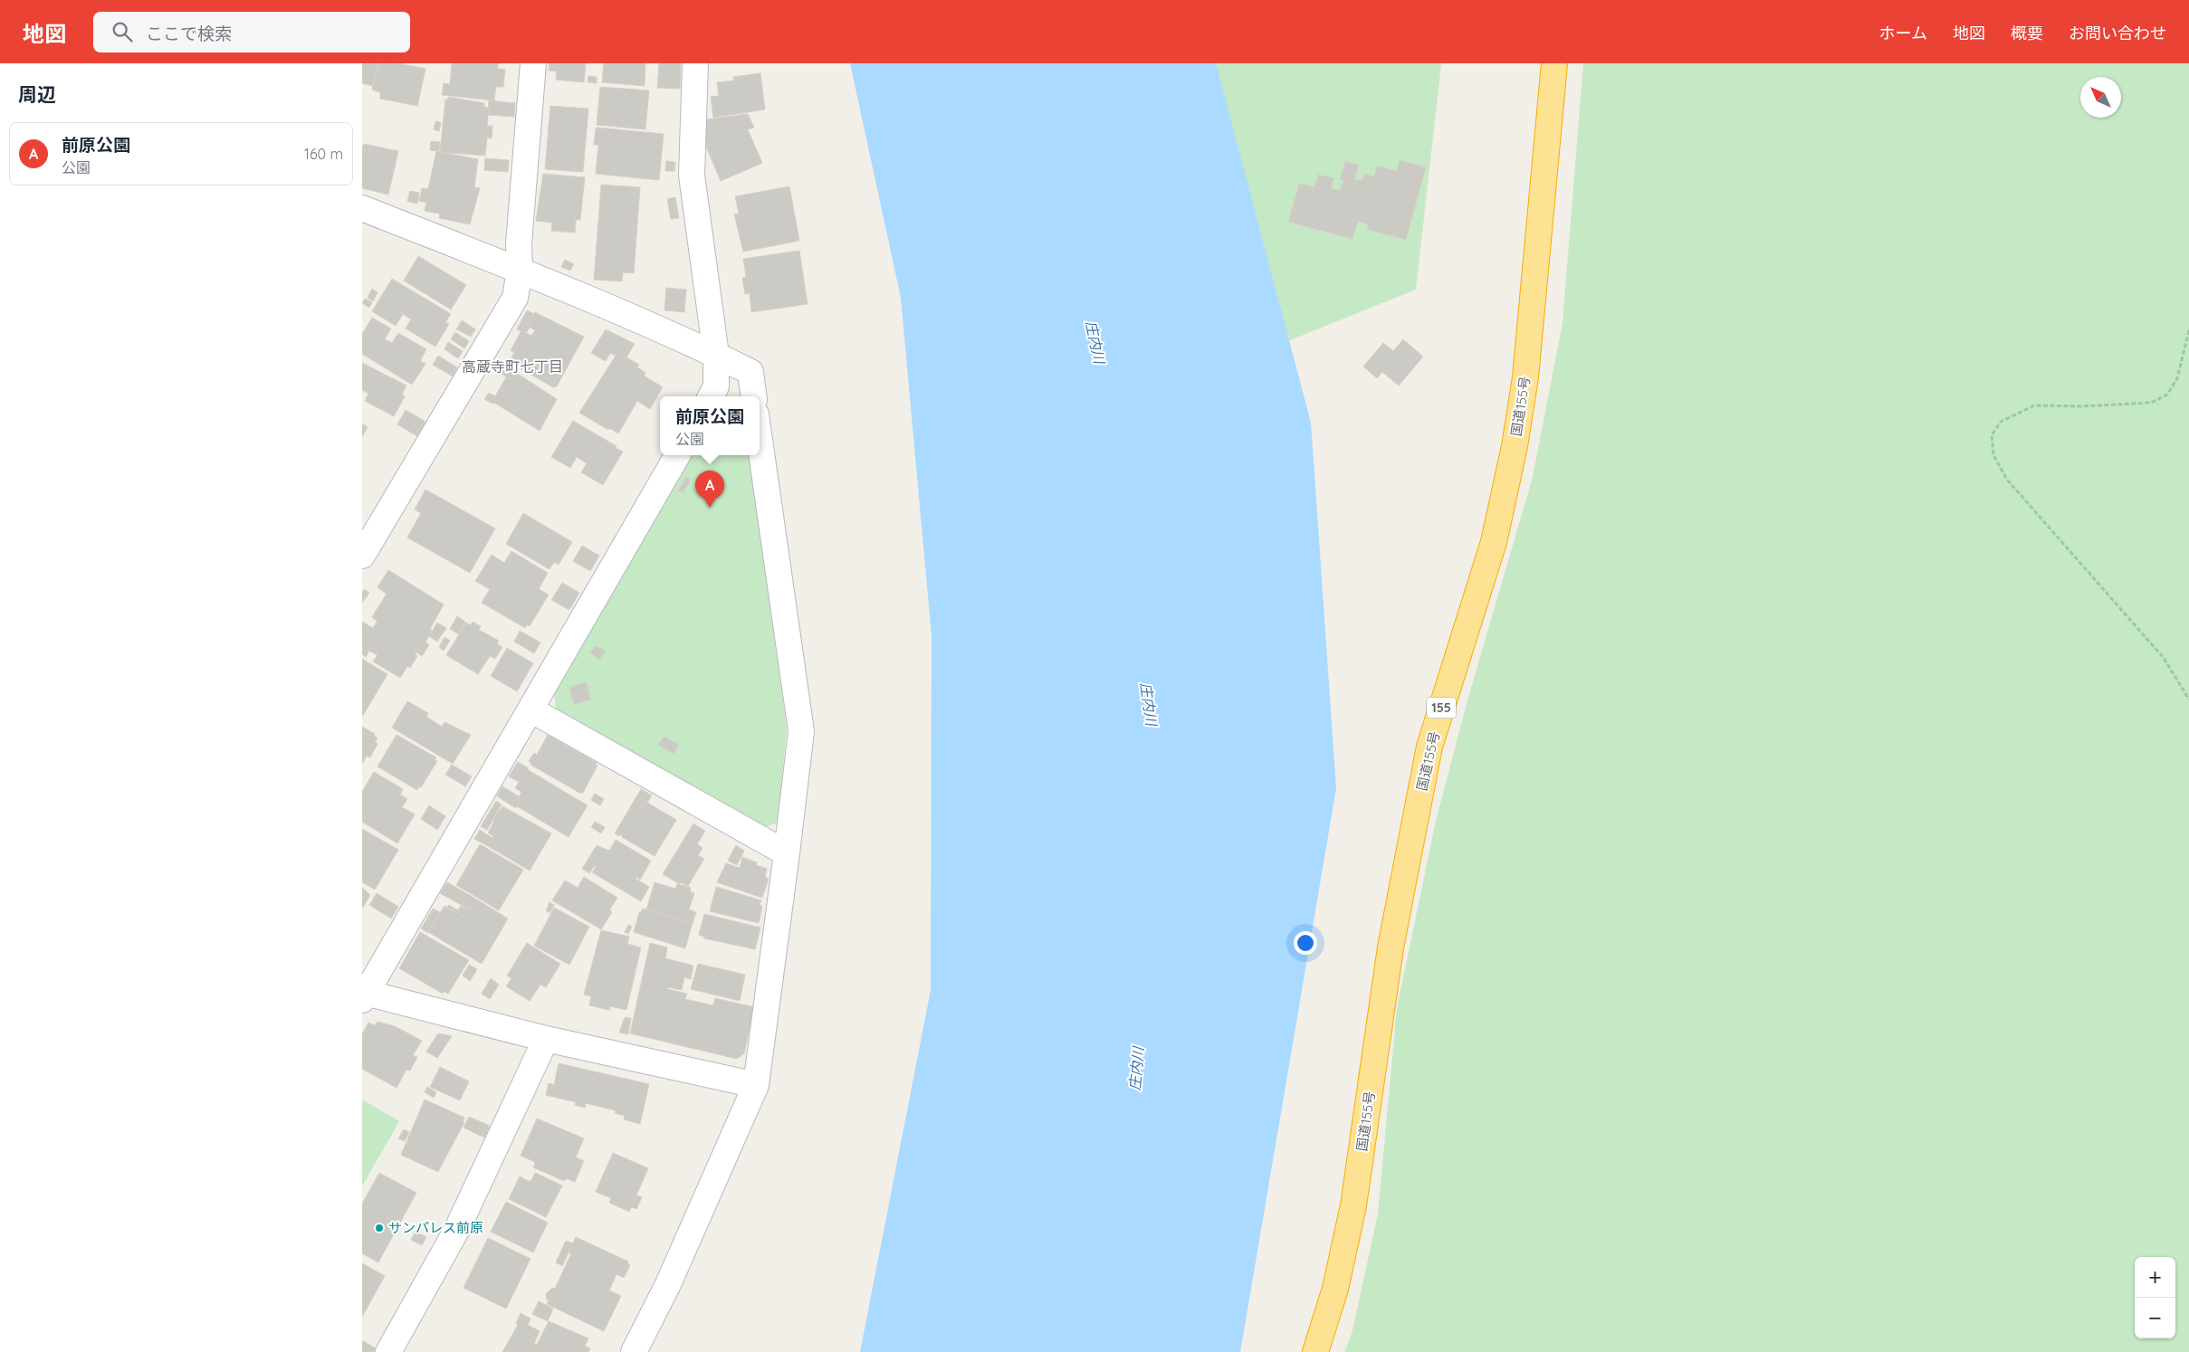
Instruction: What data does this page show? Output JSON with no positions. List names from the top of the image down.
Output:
{
  "streets": {
    "highway": ["国道155号", "155"]
  },
  "districts": ["高蔵寺町七丁目"],
  "water": ["庄内川"],
  "places": ["サンパレス前原"],
  "north": "top left",
  "page": {
    "header": "地図",
    "search": "ここで検索",
    "nav": [
      "ホーム",
      "地図",
      "概要",
      "お問い合わせ"
    ],
    "heading": "周辺",
    "list": [
      {
        "mark": "A",
        "name": "前原公園",
        "note": "公園",
        "value": "160 m"
      }
    ],
    "popup": ["前原公園", "公園"],
    "pins": "A",
    "map_buttons": ["+", "−"]
  }
}
